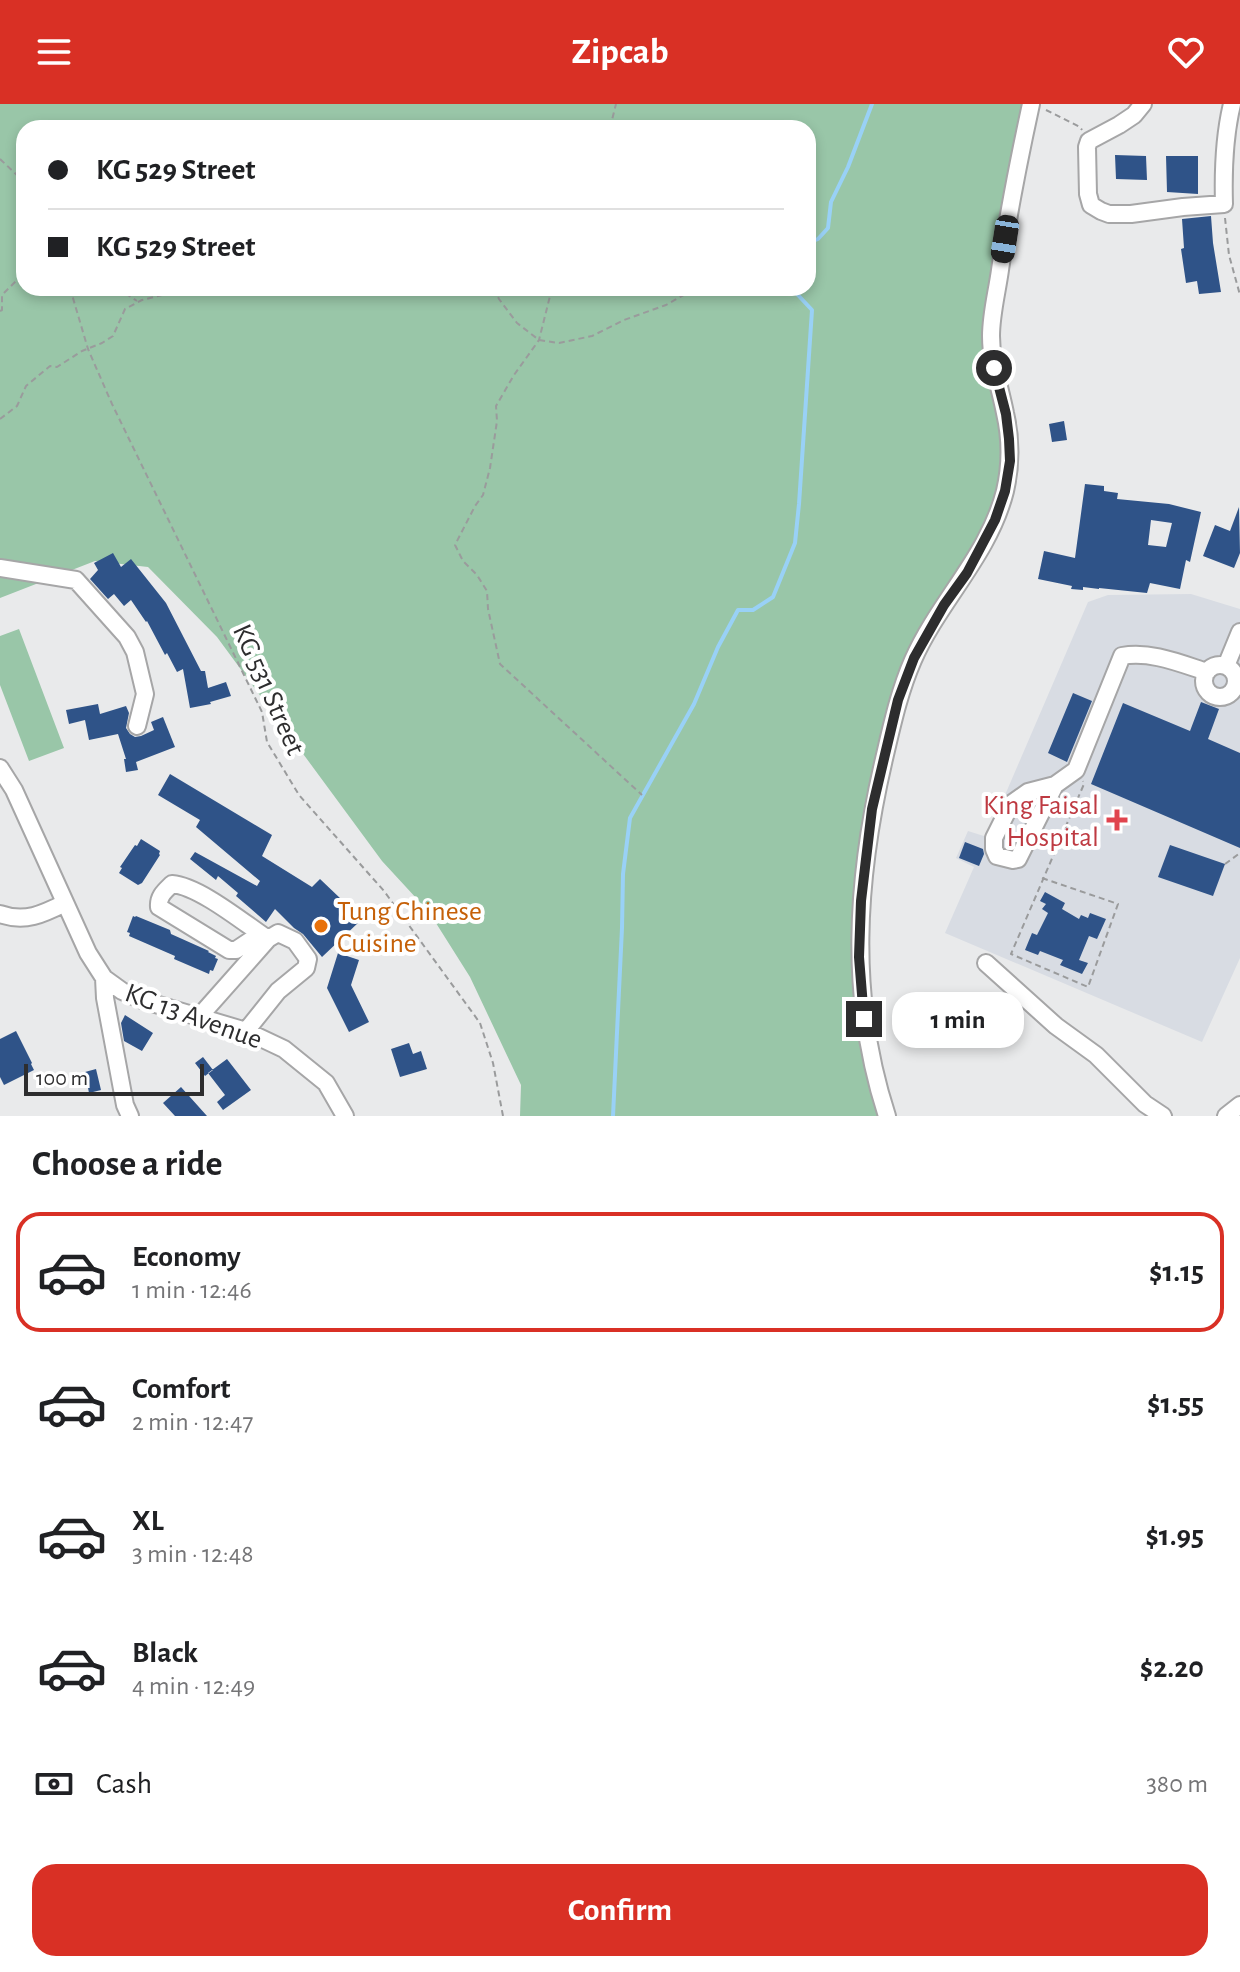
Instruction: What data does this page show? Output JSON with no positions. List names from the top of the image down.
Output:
{
  "streets": {
    "street": ["KG 13 Avenue"],
    "path": ["KG 531 Street"]
  },
  "places": {
    "health": ["King Faisal Hospital"],
    "other": ["Tung Chinese Cuisine"]
  },
  "scale_bar": "100 m",
  "page": {
    "header": "Zipcab",
    "banner": ["KG 529 Street", "KG 529 Street"],
    "bubble": "1 min",
    "scale": "100 m",
    "heading": "Choose a ride",
    "list": [
      {
        "name": "Economy",
        "note": "1 min · 12:46",
        "value": "$1.15"
      },
      {
        "name": "Comfort",
        "note": "2 min · 12:47",
        "value": "$1.55"
      },
      {
        "name": "XL",
        "note": "3 min · 12:48",
        "value": "$1.95"
      },
      {
        "name": "Black",
        "note": "4 min · 12:49",
        "value": "$2.20"
      }
    ],
    "pay": ["Cash", "380 m"],
    "buttons": "Confirm"
  }
}
